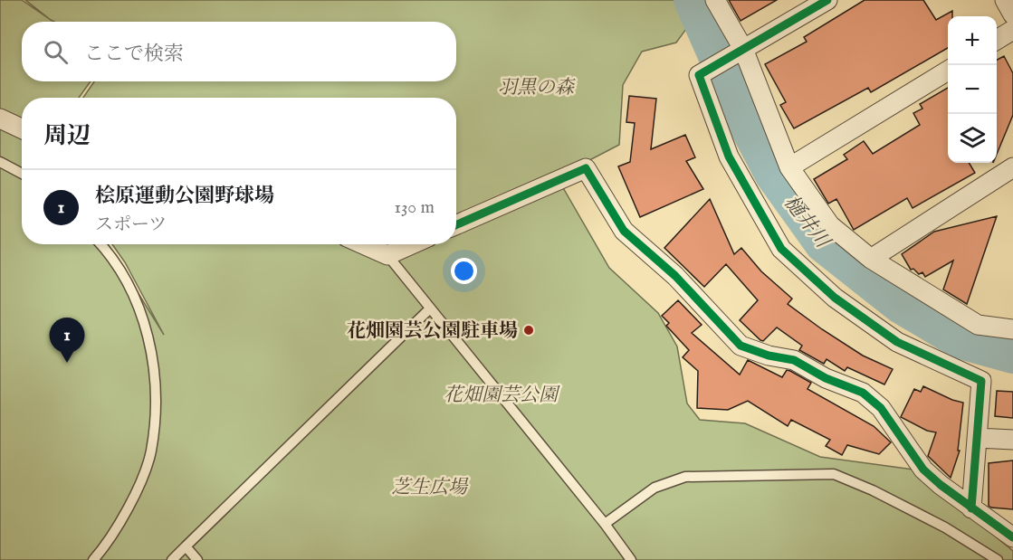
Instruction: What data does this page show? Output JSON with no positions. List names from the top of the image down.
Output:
{
  "water": ["樋井川"],
  "parks": ["羽黒の森", "花畑園芸公園", "芝生広場"],
  "places": ["花畑園芸公園駐車場"],
  "page": {
    "map_buttons": ["+", "−"],
    "search": "ここで検索",
    "heading": "周辺",
    "list": [
      {
        "mark": "1",
        "name": "桧原運動公園野球場",
        "note": "スポーツ",
        "value": "130 m"
      }
    ],
    "pins": "1"
  }
}
